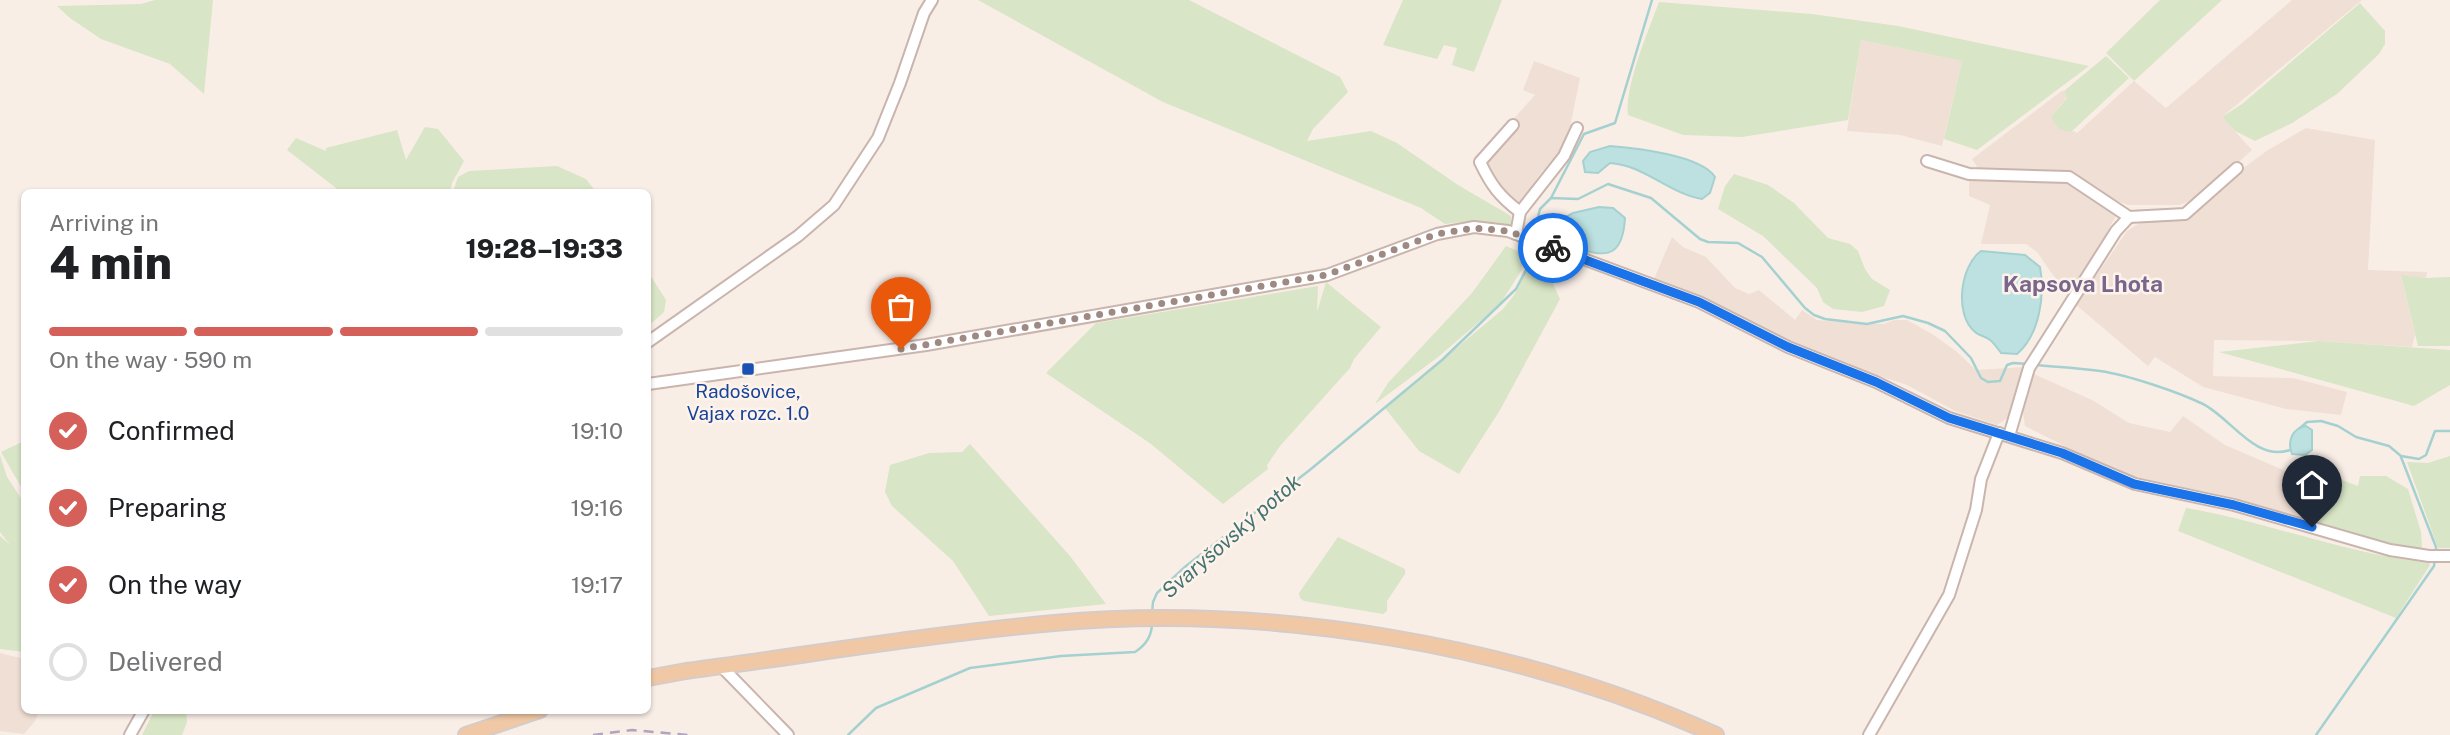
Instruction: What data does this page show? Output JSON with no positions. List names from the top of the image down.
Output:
{
  "districts": ["Kapsova Lhota"],
  "water": ["Svaryšovský potok"],
  "places": {
    "transit": ["Radošovice, Vajax rozc. 1.0"]
  },
  "page": {
    "heading": ["4 min", "Arriving in", "19:28–19:33"],
    "bar": "On the way · 590 m",
    "list": [
      ["Confirmed", "19:10"],
      ["Preparing", "19:16"],
      ["On the way", "19:17"],
      "Delivered"
    ]
  }
}
